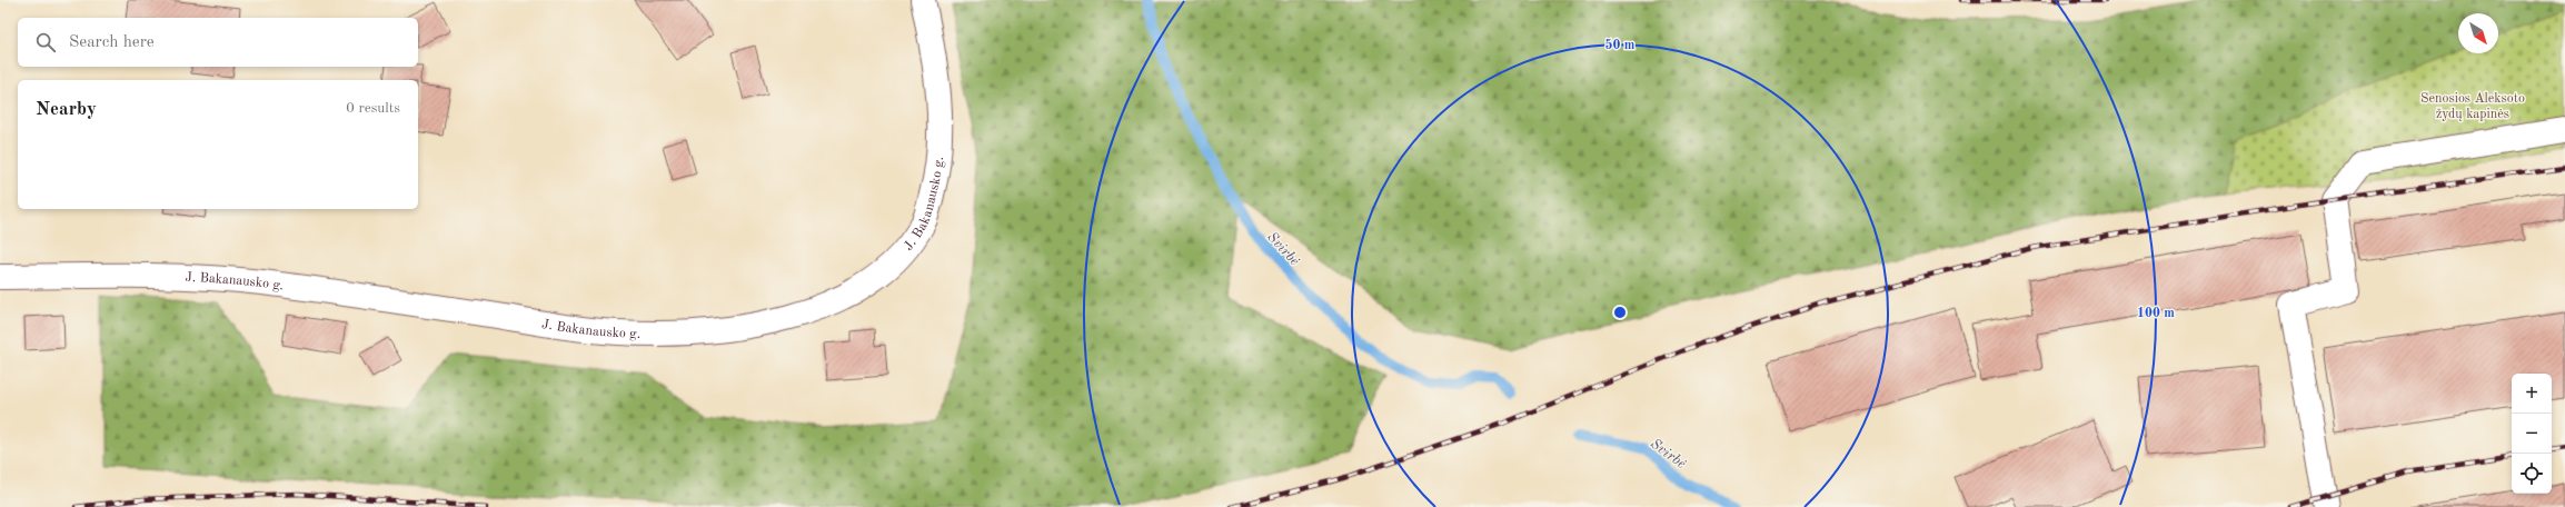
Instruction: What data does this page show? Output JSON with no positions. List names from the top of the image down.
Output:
{
  "streets": {
    "street": ["J. Bakanausko g."]
  },
  "water": ["Svirbė"],
  "parks": ["Senosios Aleksoto žydų kapinės"],
  "north": "bottom right",
  "page": {
    "search": "Search here",
    "heading": ["Nearby", "0 results"],
    "map_buttons": ["+", "−"]
  },
  "rings": ["50 m", "100 m"]
}
